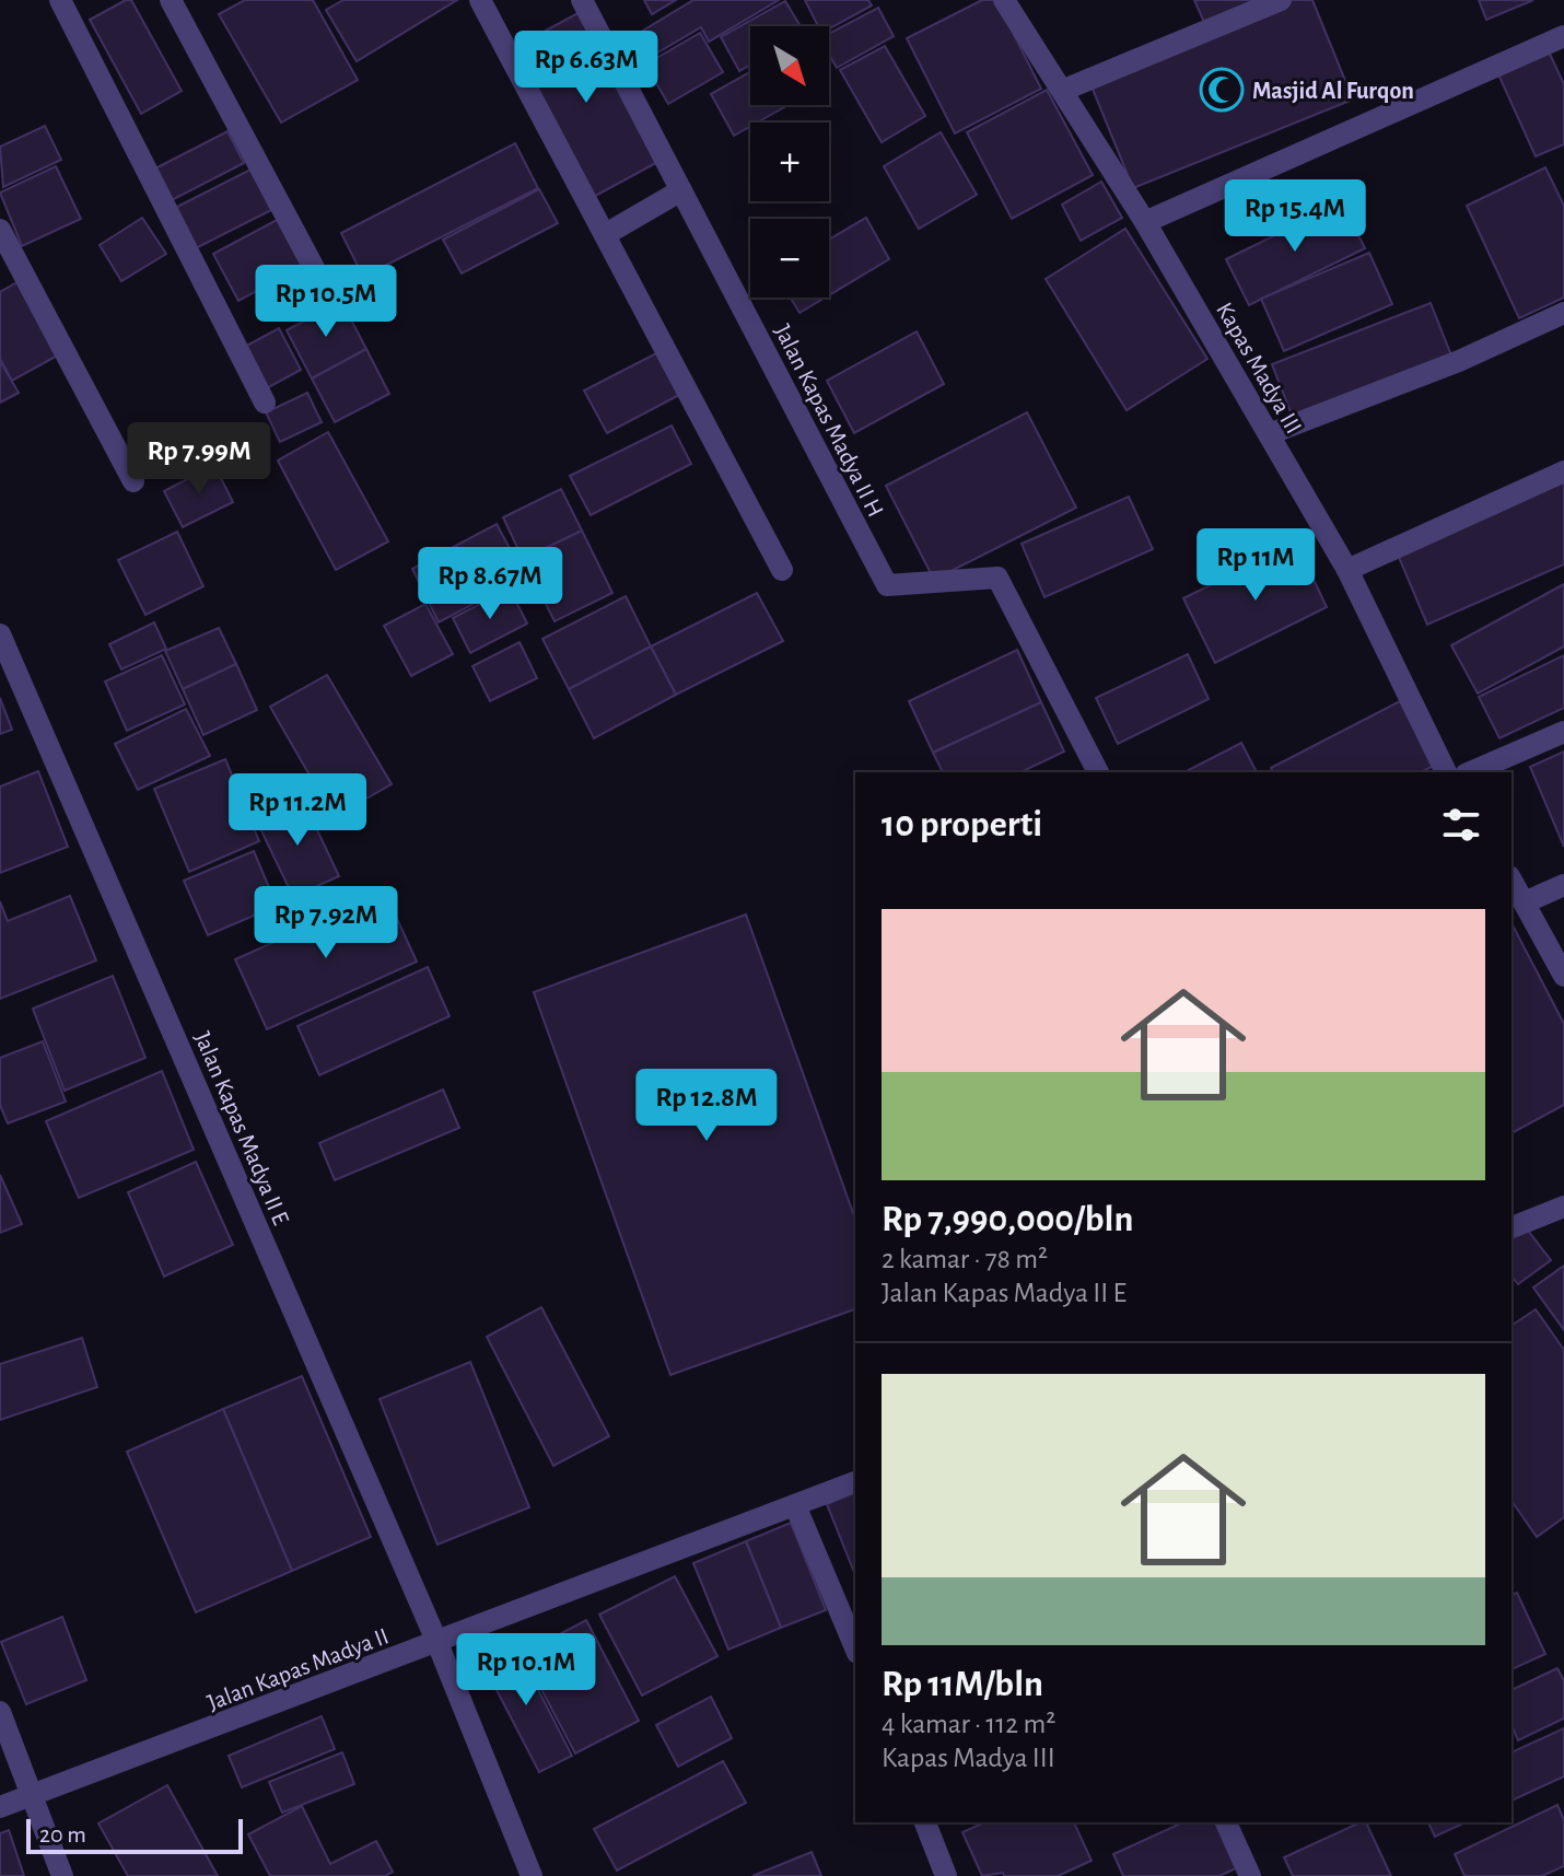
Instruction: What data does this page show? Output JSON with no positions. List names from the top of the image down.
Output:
{
  "streets": {
    "street": [
      "Kapas Madya III",
      "Jalan Kapas Madya II H",
      "Jalan Kapas Madya II E",
      "Jalan Kapas Madya II"
    ]
  },
  "crossings": [
    ["Jalan Kapas Madya II E", "Jalan Kapas Madya II"]
  ],
  "places": {
    "mosque": ["Masjid Al Furqon"]
  },
  "scale_bar": "20 m",
  "north": "bottom right",
  "page": {
    "map_buttons": ["+", "−"],
    "price": [
      "Rp 6.63M",
      "Rp 15.4M",
      "Rp 10.5M",
      "Rp 7.99M",
      "Rp 11M",
      "Rp 8.67M",
      "Rp 11.2M",
      "Rp 7.92M",
      "Rp 12.8M",
      "Rp 10.1M"
    ],
    "heading": "10 properti",
    "list": [
      {
        "name": "Rp 7,990,000/bln",
        "note": "2 kamar · 78 m² · Jalan Kapas Madya II E"
      },
      {
        "name": "Rp 11M/bln",
        "note": "4 kamar · 112 m² · Kapas Madya III"
      }
    ],
    "scale": "20 m"
  }
}
